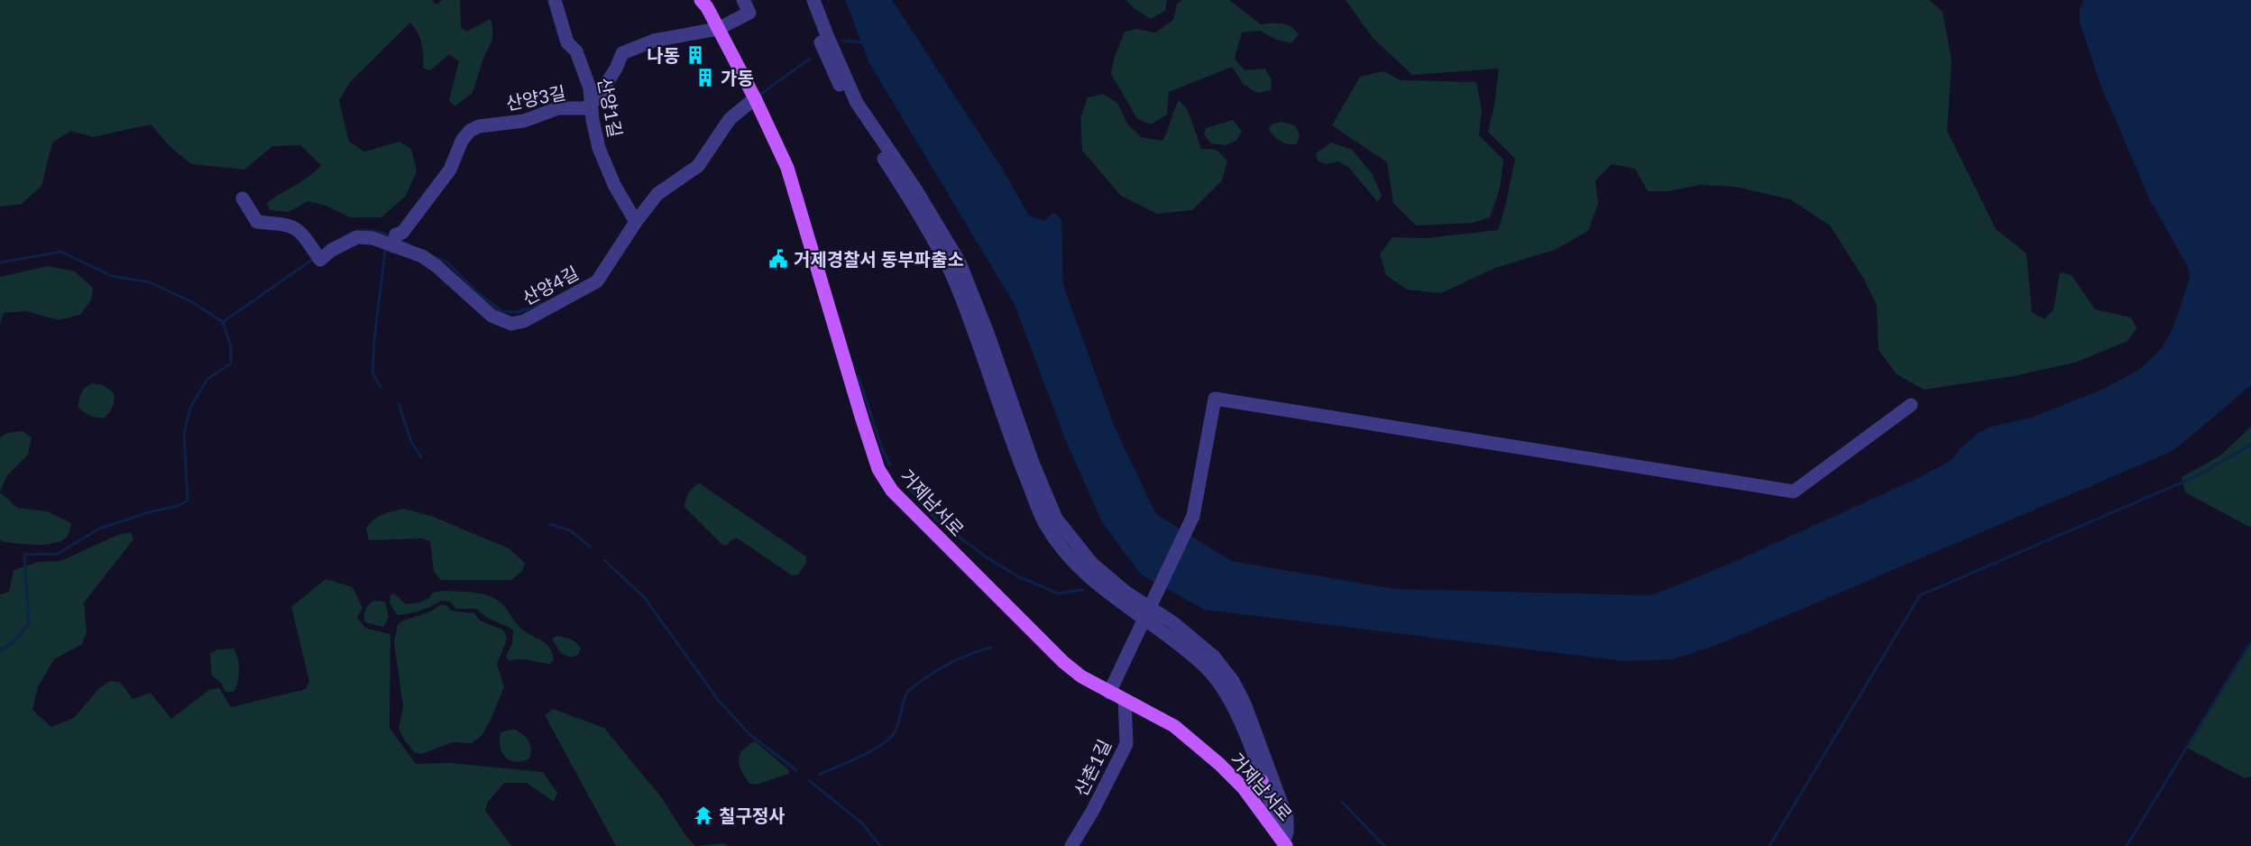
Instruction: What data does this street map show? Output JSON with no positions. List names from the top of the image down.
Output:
{
  "streets": {
    "main road": ["거제남서로"],
    "street": [
      "산양3길",
      "산양1길",
      "산양4길",
      "산촌1길"
    ]
  },
  "crossings": [
    ["산양3길", "산양1길"],
    ["산양3길", "산양4길"],
    ["산양3길", "거제남서로"],
    ["산양1길", "산양4길"],
    ["산양4길", "거제남서로"],
    ["거제남서로", "산촌1길"]
  ],
  "places": {
    "building": ["나동", "가동"],
    "public building": ["거제경찰서 동부파출소"],
    "temple": ["칠구정사"]
  }
}
